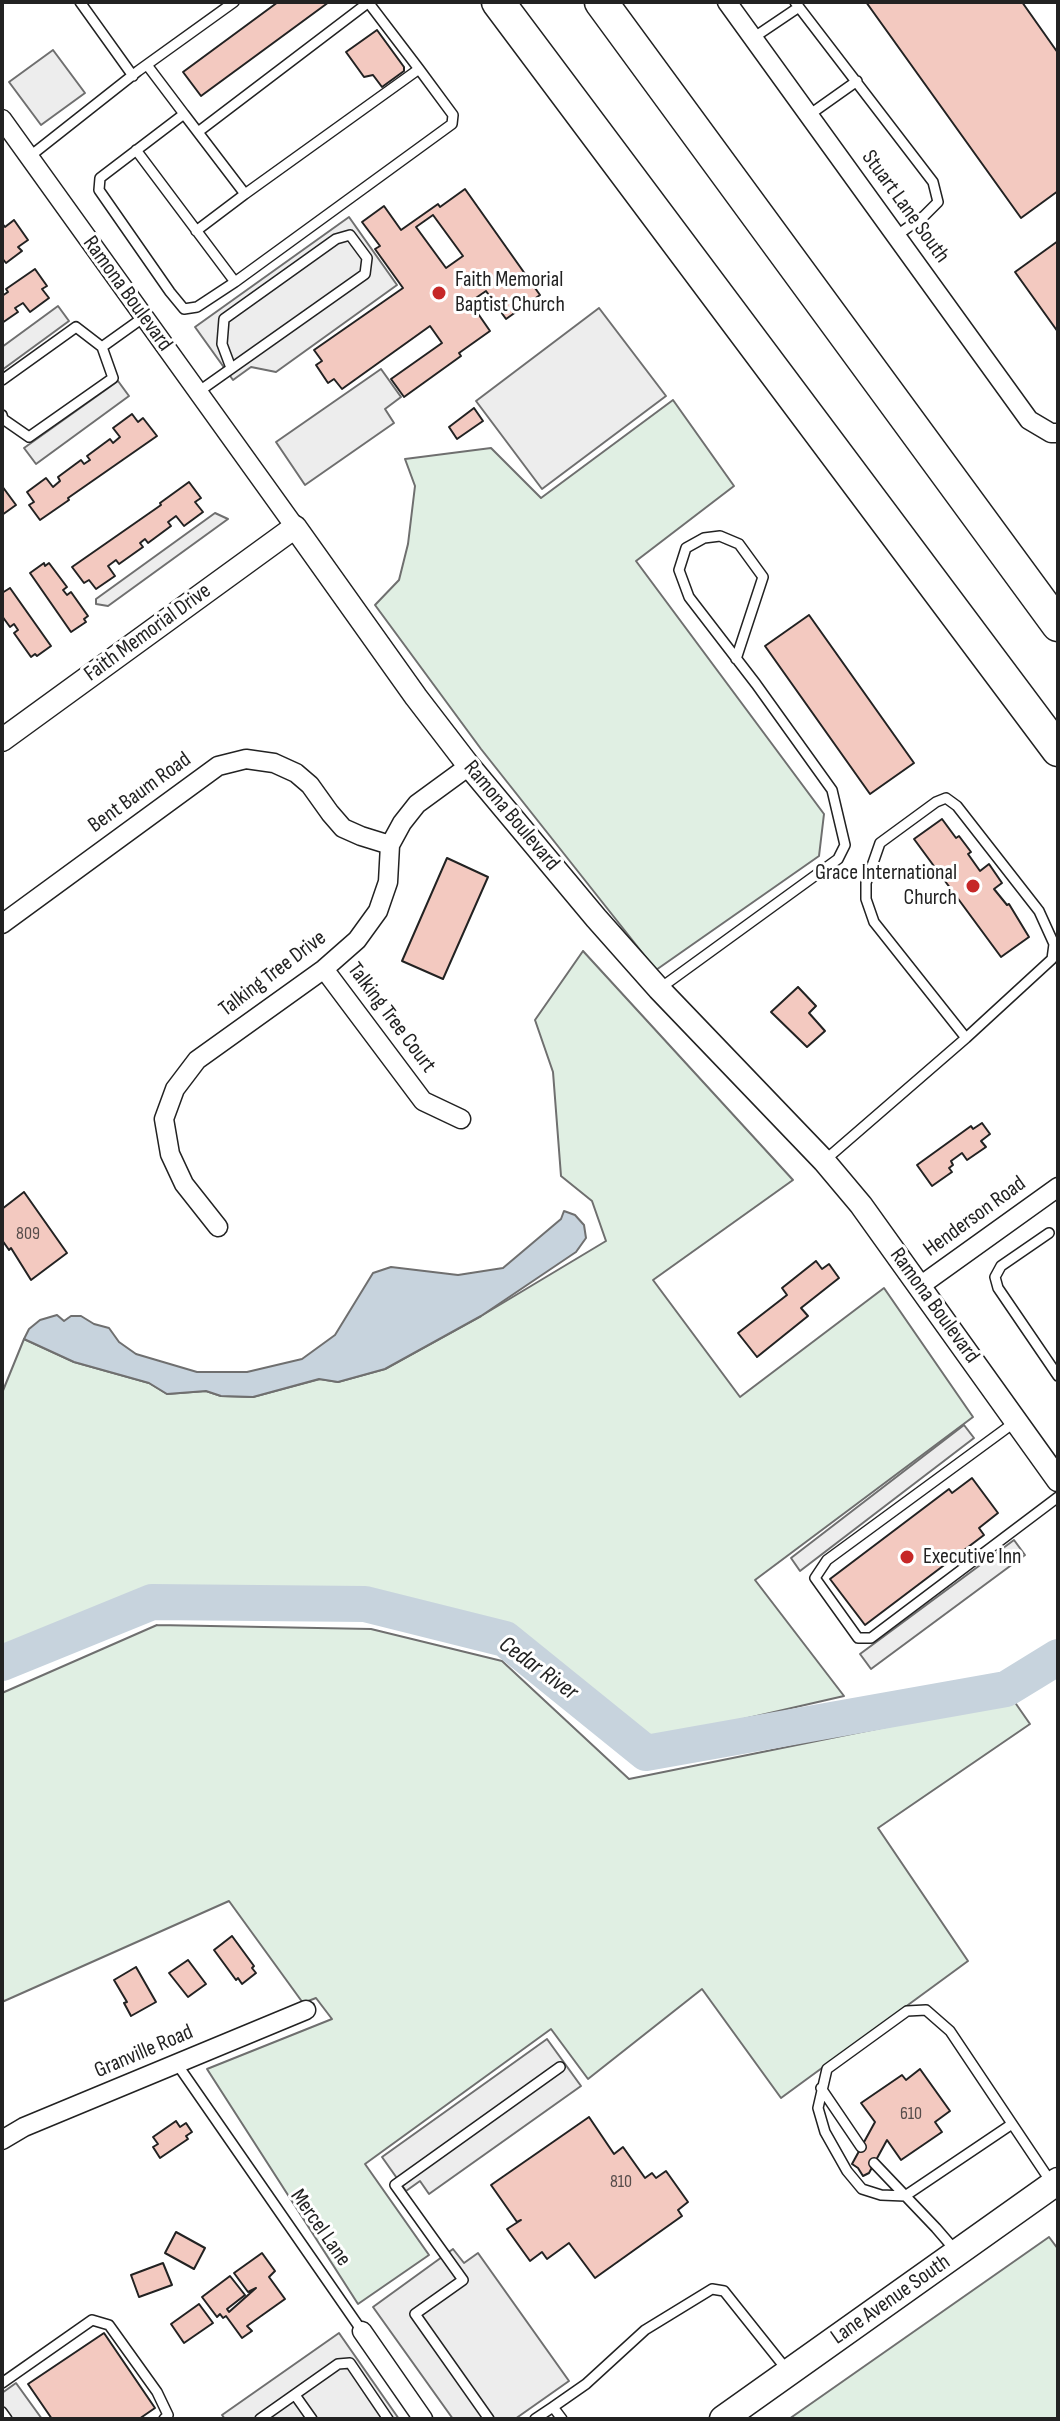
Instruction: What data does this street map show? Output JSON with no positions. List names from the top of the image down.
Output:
{
  "streets": {
    "main road": ["Lane Avenue South"],
    "street": [
      "Stuart Lane South",
      "Ramona Boulevard",
      "Faith Memorial Drive",
      "Bent Baum Road",
      "Talking Tree Drive",
      "Talking Tree Court",
      "Henderson Road",
      "Granville Road",
      "Mercel Lane"
    ]
  },
  "crossings": [
    ["Ramona Boulevard", "Faith Memorial Drive"],
    ["Ramona Boulevard", "Talking Tree Drive"],
    ["Ramona Boulevard", "Henderson Road"],
    ["Bent Baum Road", "Talking Tree Drive"],
    ["Talking Tree Drive", "Talking Tree Court"],
    ["Granville Road", "Mercel Lane"]
  ],
  "water": ["Cedar River"],
  "places": ["Faith Memorial Baptist Church", "Grace International Church", "Executive Inn"],
  "house_numbers": ["809", "610", "810"]
}
